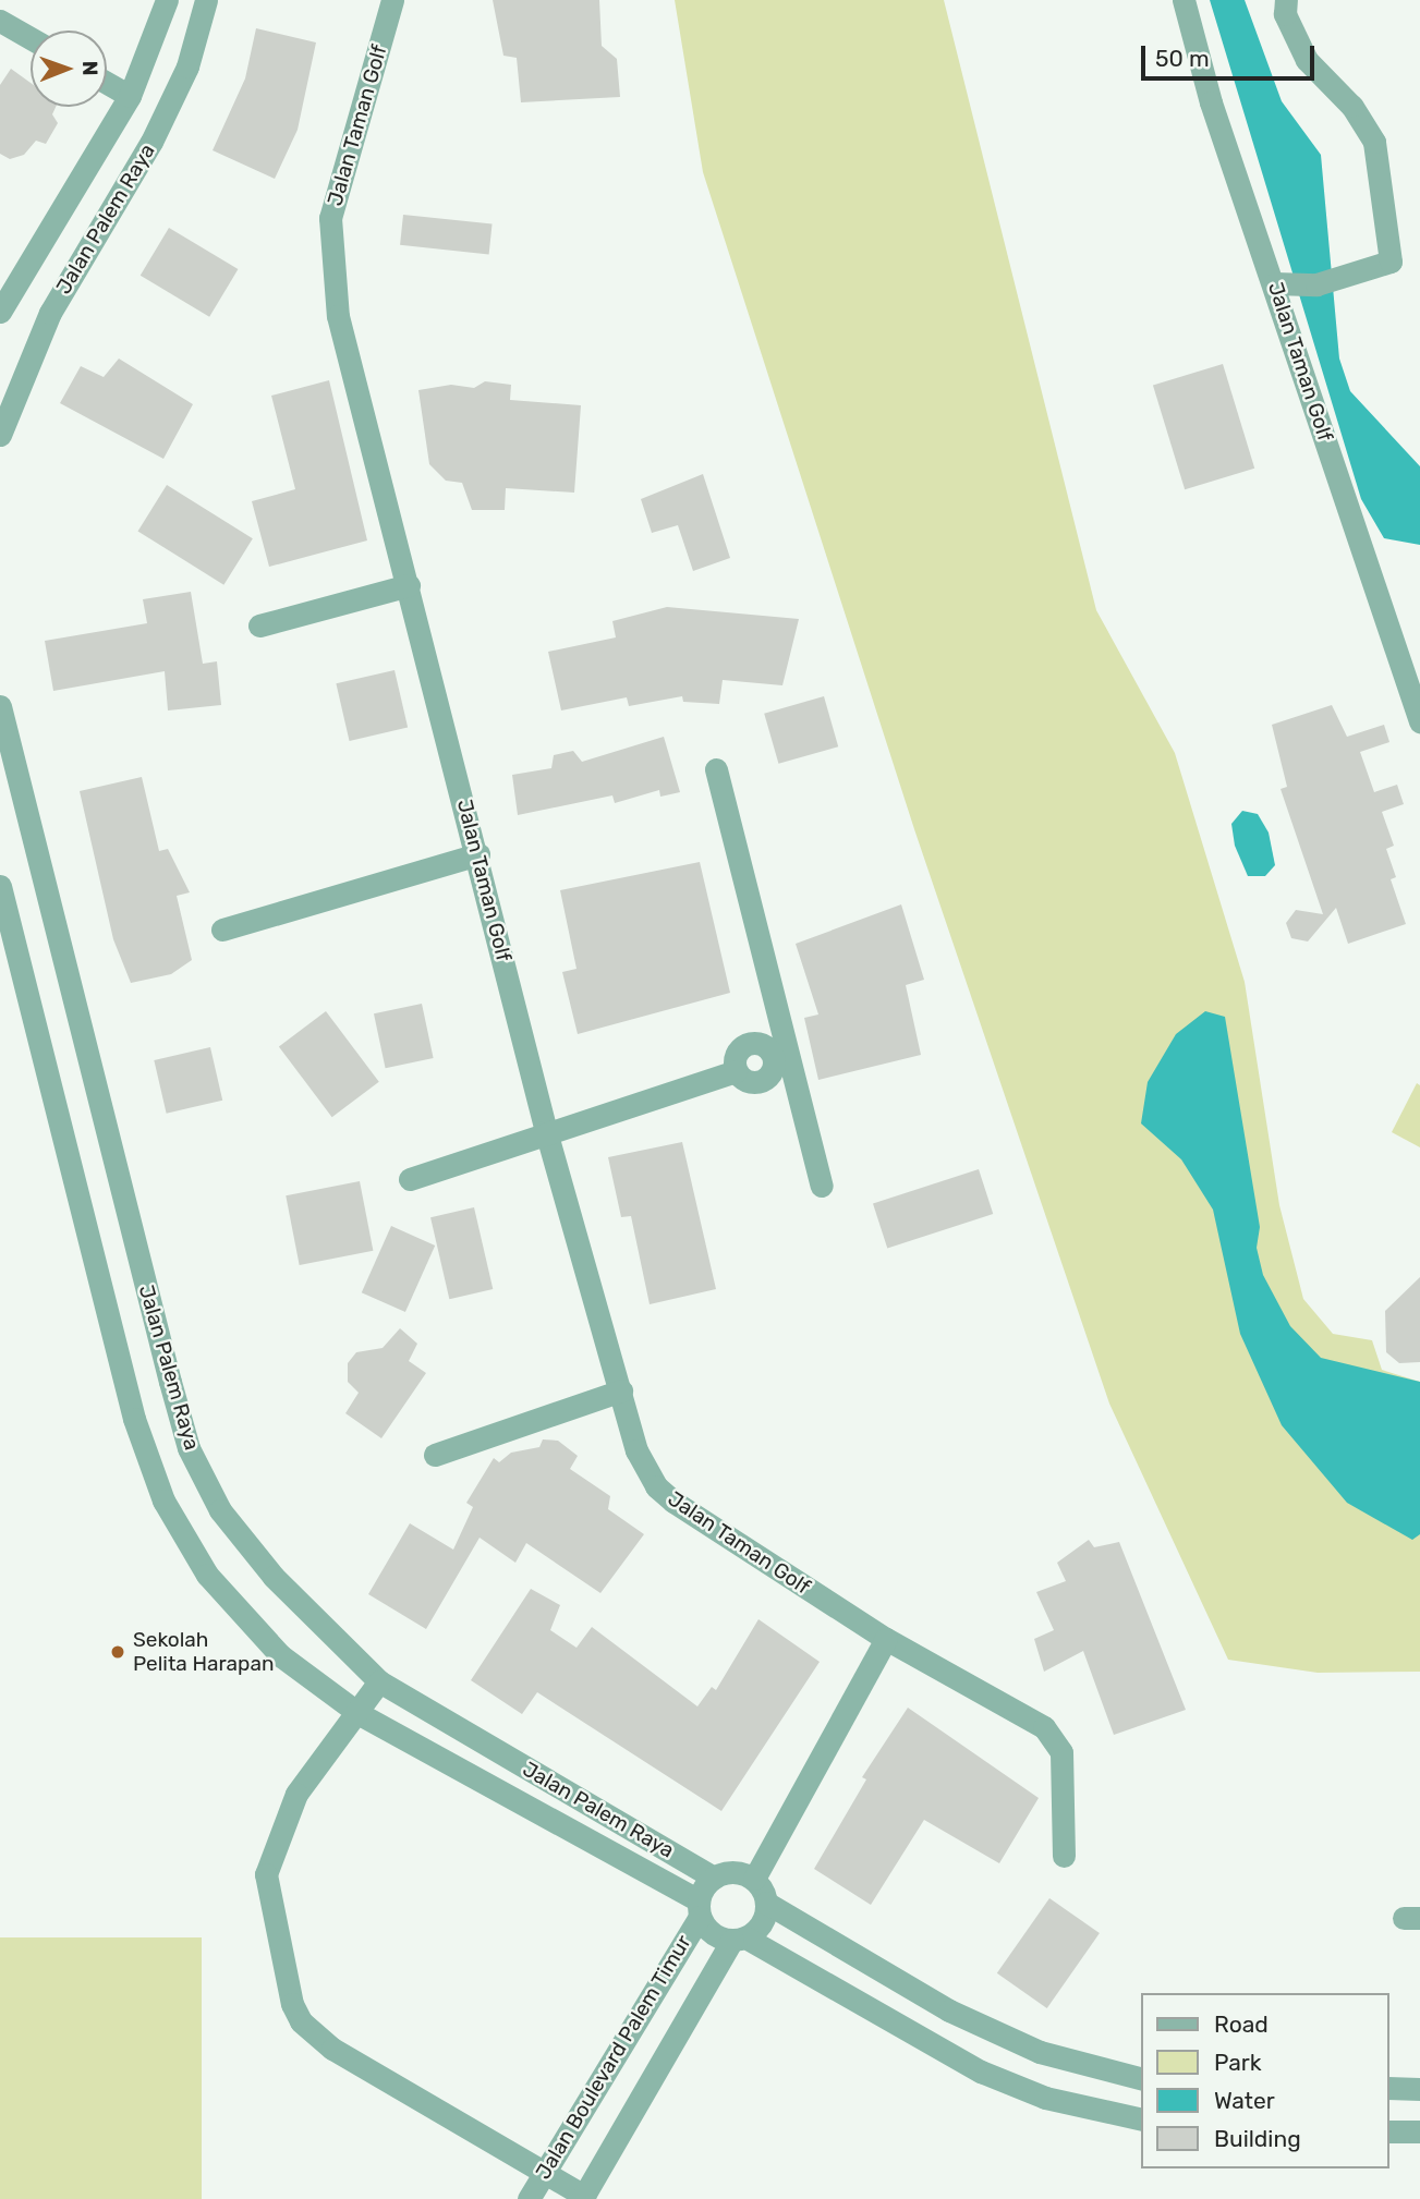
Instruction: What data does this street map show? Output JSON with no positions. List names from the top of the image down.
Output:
{
  "streets": {
    "street": ["Jalan Taman Golf", "Jalan Palem Raya", "Jalan Boulevard Palem Timur"]
  },
  "crossings": [
    ["Jalan Palem Raya", "Jalan Boulevard Palem Timur"]
  ],
  "places": ["Sekolah Pelita Harapan"],
  "legend": [
    "Road",
    "Park",
    "Water",
    "Building"
  ],
  "scale_bar": "50 m",
  "north": "right"
}
